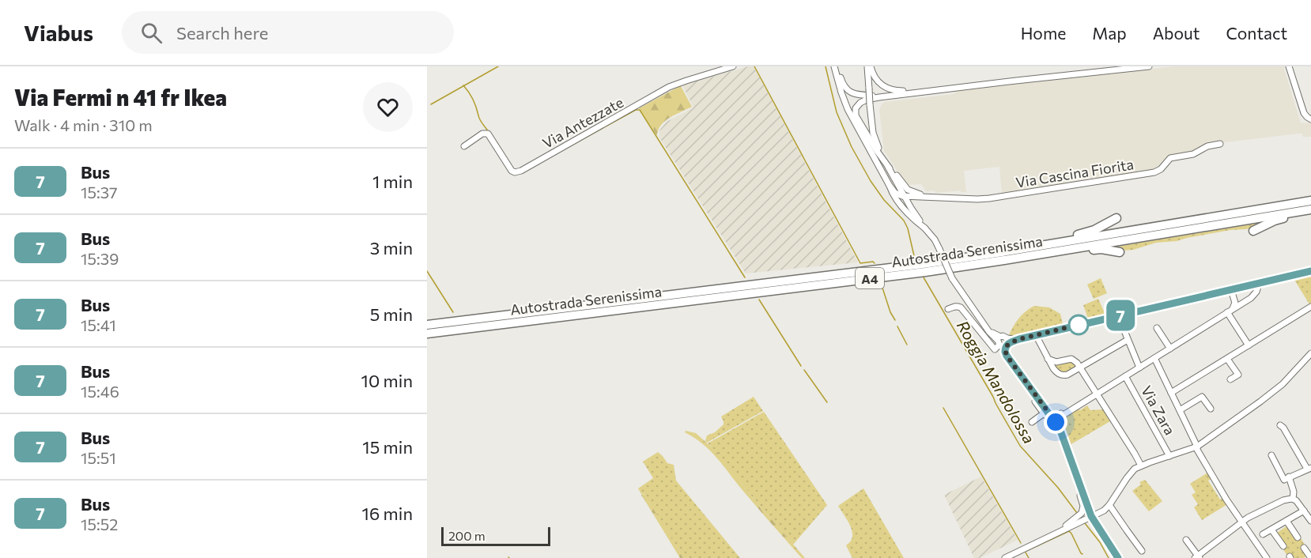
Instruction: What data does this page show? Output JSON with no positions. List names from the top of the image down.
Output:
{
  "streets": {
    "highway": ["Autostrada Serenissima", "A4"],
    "street": ["Via Antezzate", "Via Cascina Fiorita", "Via Zara"]
  },
  "water": ["Roggia Mandolossa"],
  "lines": ["bus line 7"],
  "scale_bar": "200 m",
  "page": {
    "header": "Viabus",
    "search": "Search here",
    "nav": [
      "Home",
      "Map",
      "About",
      "Contact"
    ],
    "heading": ["Via Fermi n 41 fr Ikea", "Walk · 4 min · 310 m"],
    "on_map": "7",
    "list": [
      {
        "mark": "7",
        "name": "Bus",
        "note": "15:37",
        "value": "1 min"
      },
      {
        "mark": "7",
        "name": "Bus",
        "note": "15:39",
        "value": "3 min"
      },
      {
        "mark": "7",
        "name": "Bus",
        "note": "15:41",
        "value": "5 min"
      },
      {
        "mark": "7",
        "name": "Bus",
        "note": "15:46",
        "value": "10 min"
      },
      {
        "mark": "7",
        "name": "Bus",
        "note": "15:51",
        "value": "15 min"
      },
      {
        "mark": "7",
        "name": "Bus",
        "note": "15:52",
        "value": "16 min"
      }
    ],
    "scale": "200 m"
  }
}
